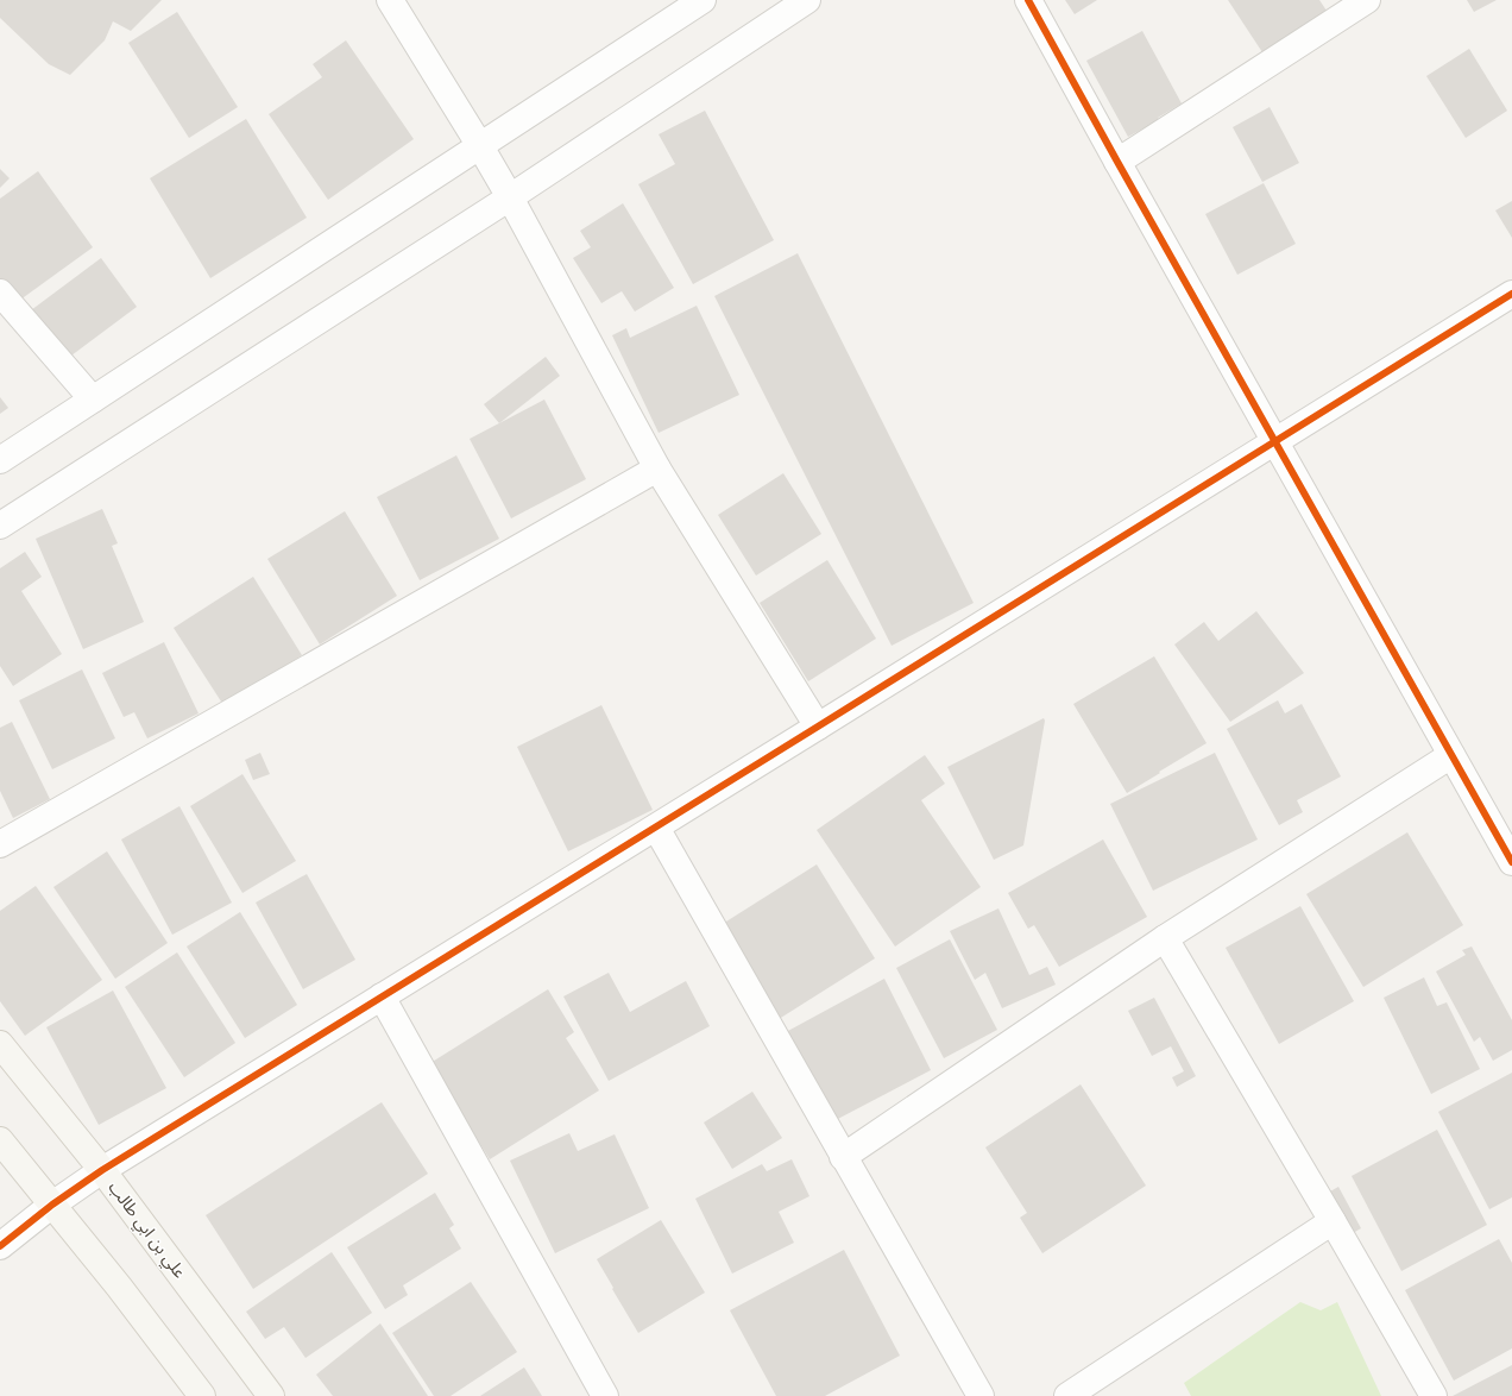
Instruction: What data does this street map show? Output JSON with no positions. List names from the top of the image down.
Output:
{
  "streets": {
    "main road": ["علي بن ابي طالب"]
  }
}
